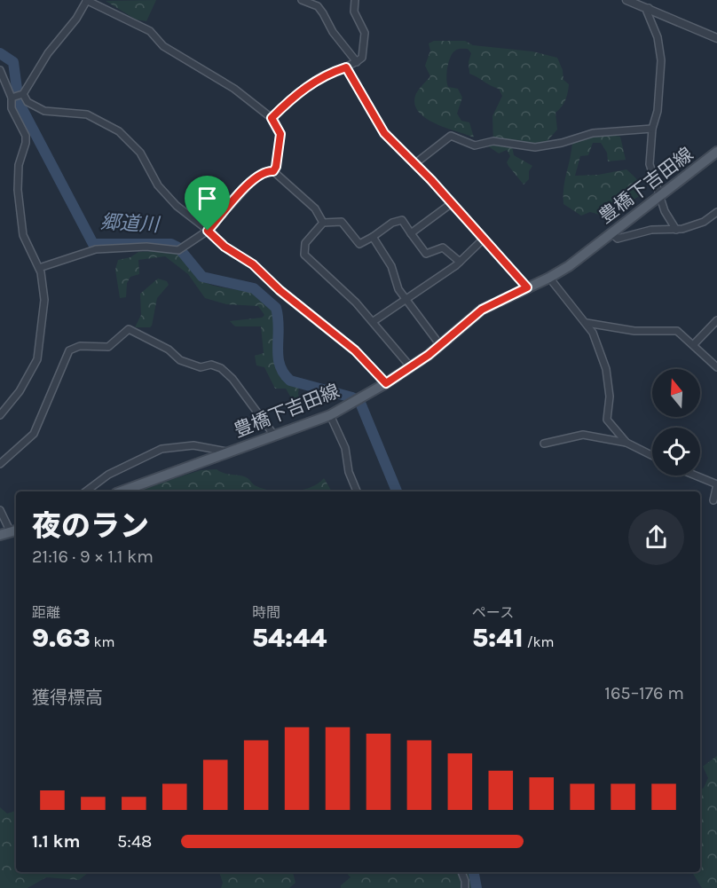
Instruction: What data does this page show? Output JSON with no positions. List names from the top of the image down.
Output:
{
  "streets": {
    "main road": ["豊橋下吉田線"]
  },
  "water": ["郷道川"],
  "north": "top",
  "page": {
    "heading": ["夜のラン", "21:16 · 9 × 1.1 km"],
    "stats": [
      ["距離", "9.63 km"],
      ["時間", "54:44"],
      ["ペース", "5:41 /km"]
    ],
    "chart": ["獲得標高", "165–176 m"],
    "list": [
      {
        "name": "1.1 km",
        "note": "5:48"
      }
    ]
  }
}
